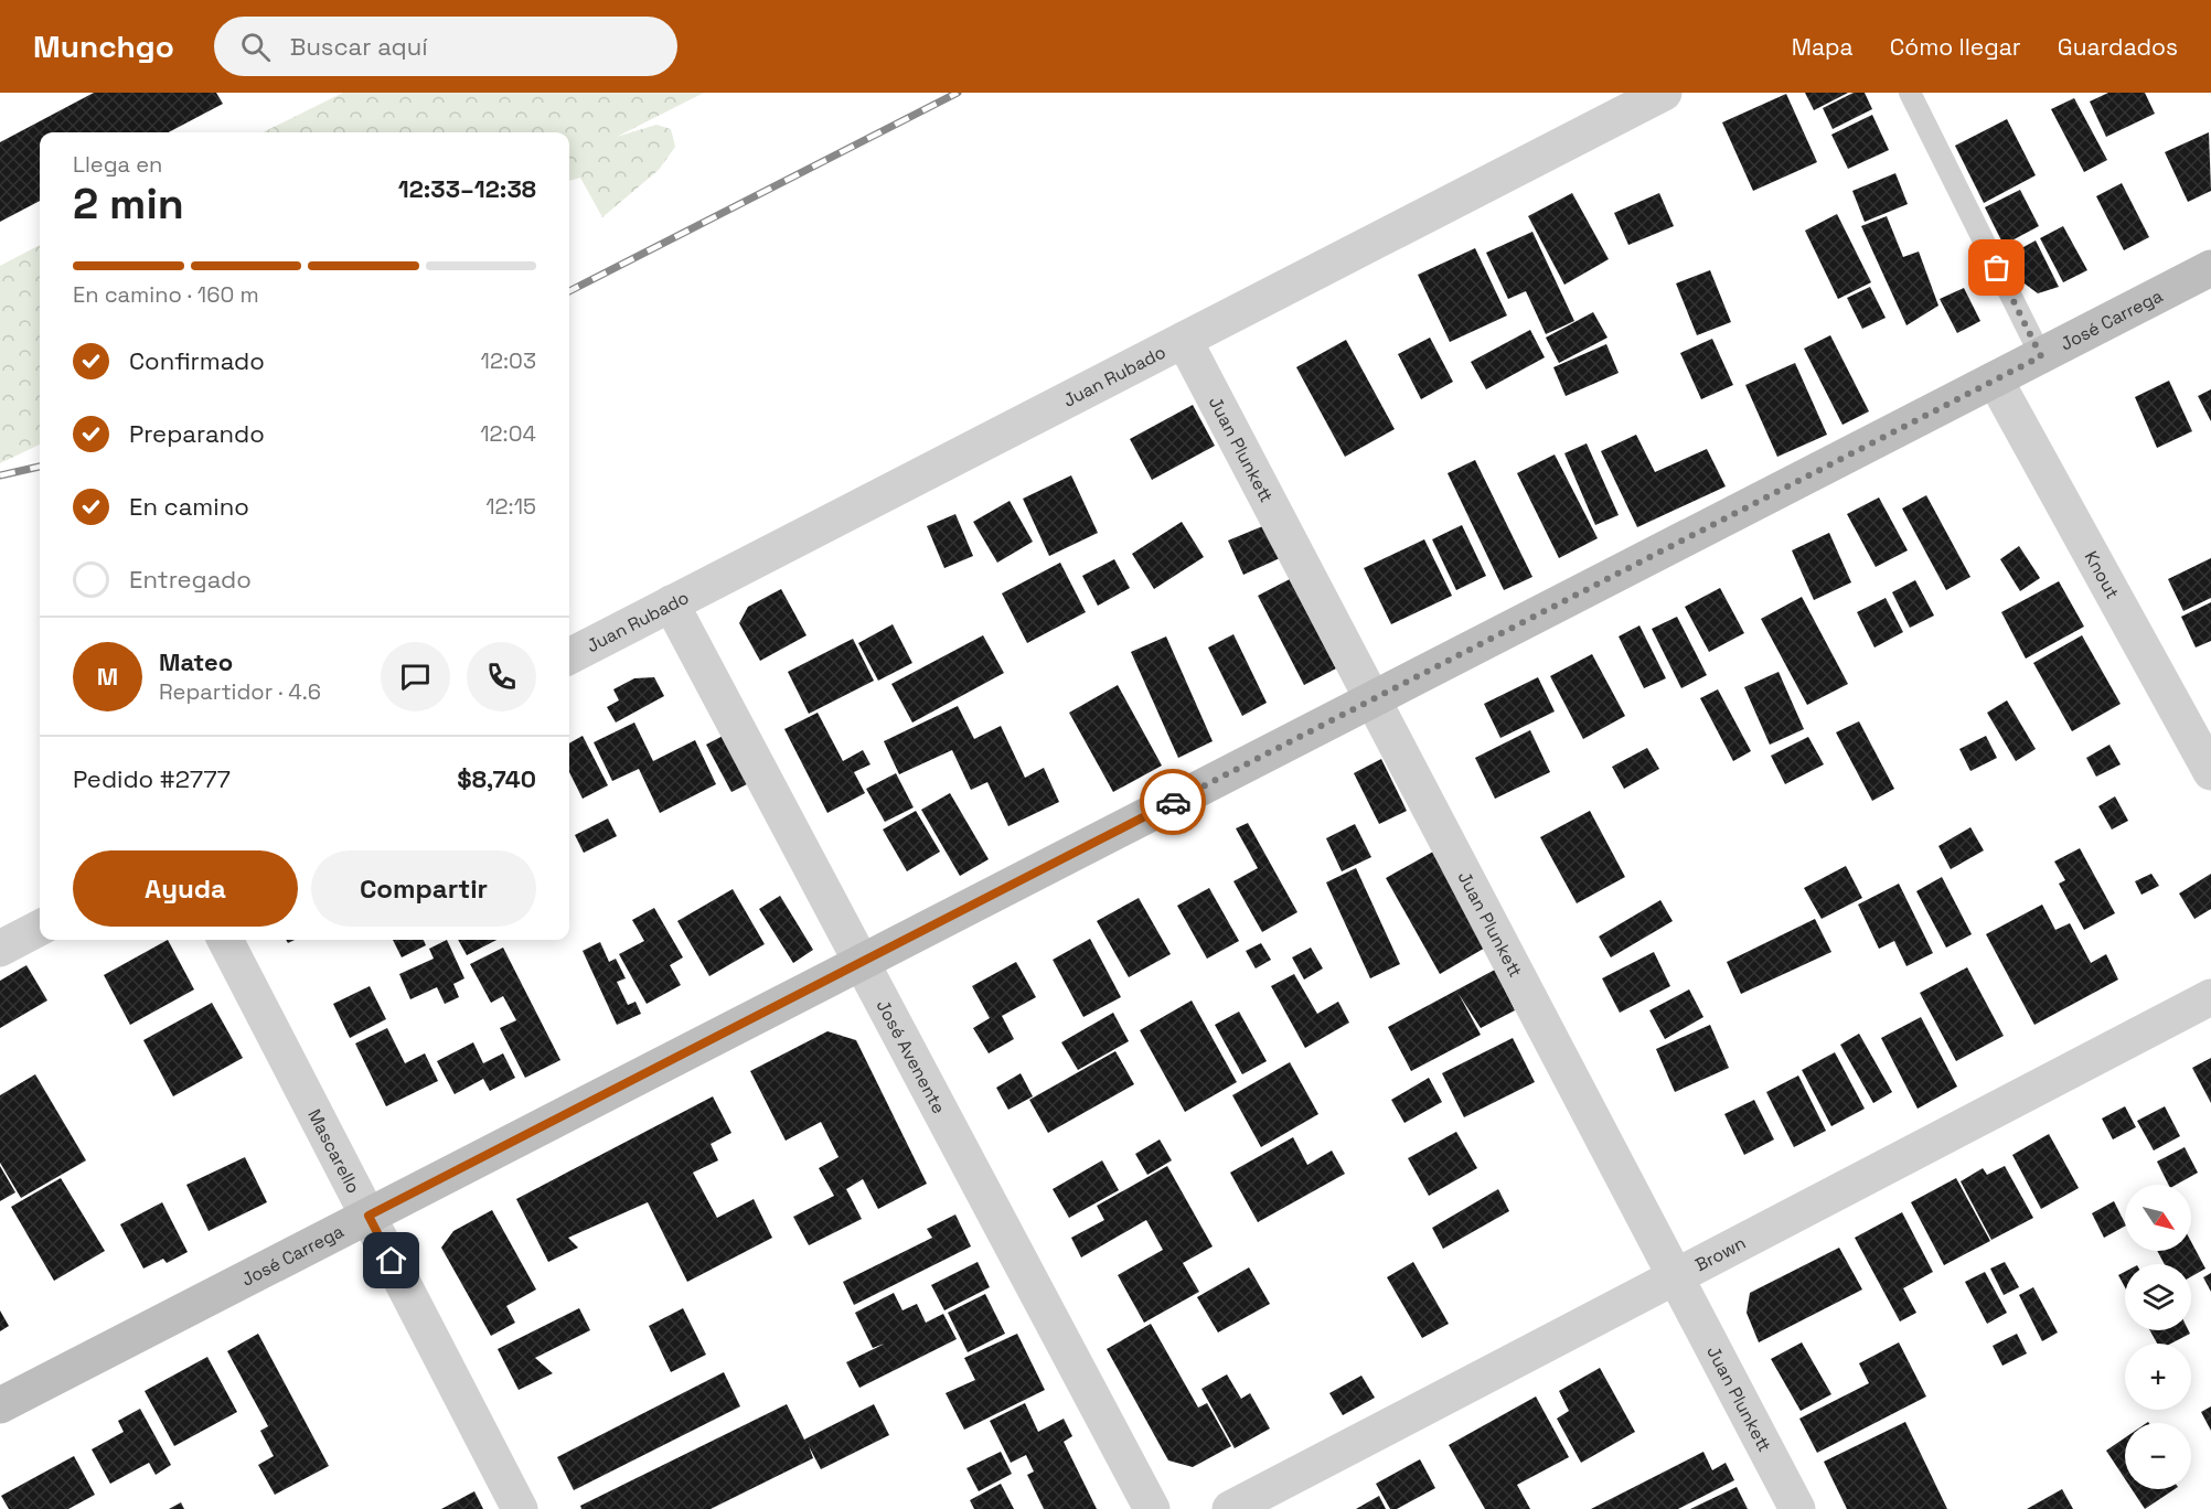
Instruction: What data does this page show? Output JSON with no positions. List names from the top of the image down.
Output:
{
  "streets": {
    "main road": ["José Carrega"],
    "street": [
      "Juan Rubado",
      "Juan Plunkett",
      "Knout",
      "José Avenente",
      "Mascarello",
      "Brown"
    ]
  },
  "crossings": [
    ["José Carrega", "Juan Plunkett"],
    ["José Carrega", "Knout"],
    ["José Carrega", "José Avenente"],
    ["José Carrega", "Mascarello"],
    ["Juan Rubado", "Juan Plunkett"],
    ["Juan Rubado", "José Avenente"],
    ["Juan Plunkett", "Brown"]
  ],
  "north": "bottom right",
  "page": {
    "header": "Munchgo",
    "search": "Buscar aquí",
    "nav": ["Mapa", "Cómo llegar", "Guardados"],
    "heading": ["2 min", "Llega en", "12:33–12:38"],
    "panel": [
      "Mateo",
      "Repartidor · 4.6",
      "Pedido #2777",
      "$8,740"
    ],
    "bar": "En camino · 160 m",
    "list": [
      ["Confirmado", "12:03"],
      ["Preparando", "12:04"],
      ["En camino", "12:15"],
      "Entregado"
    ],
    "round": "M",
    "buttons": ["Ayuda", "Compartir"],
    "map_buttons": ["+", "−"]
  }
}
